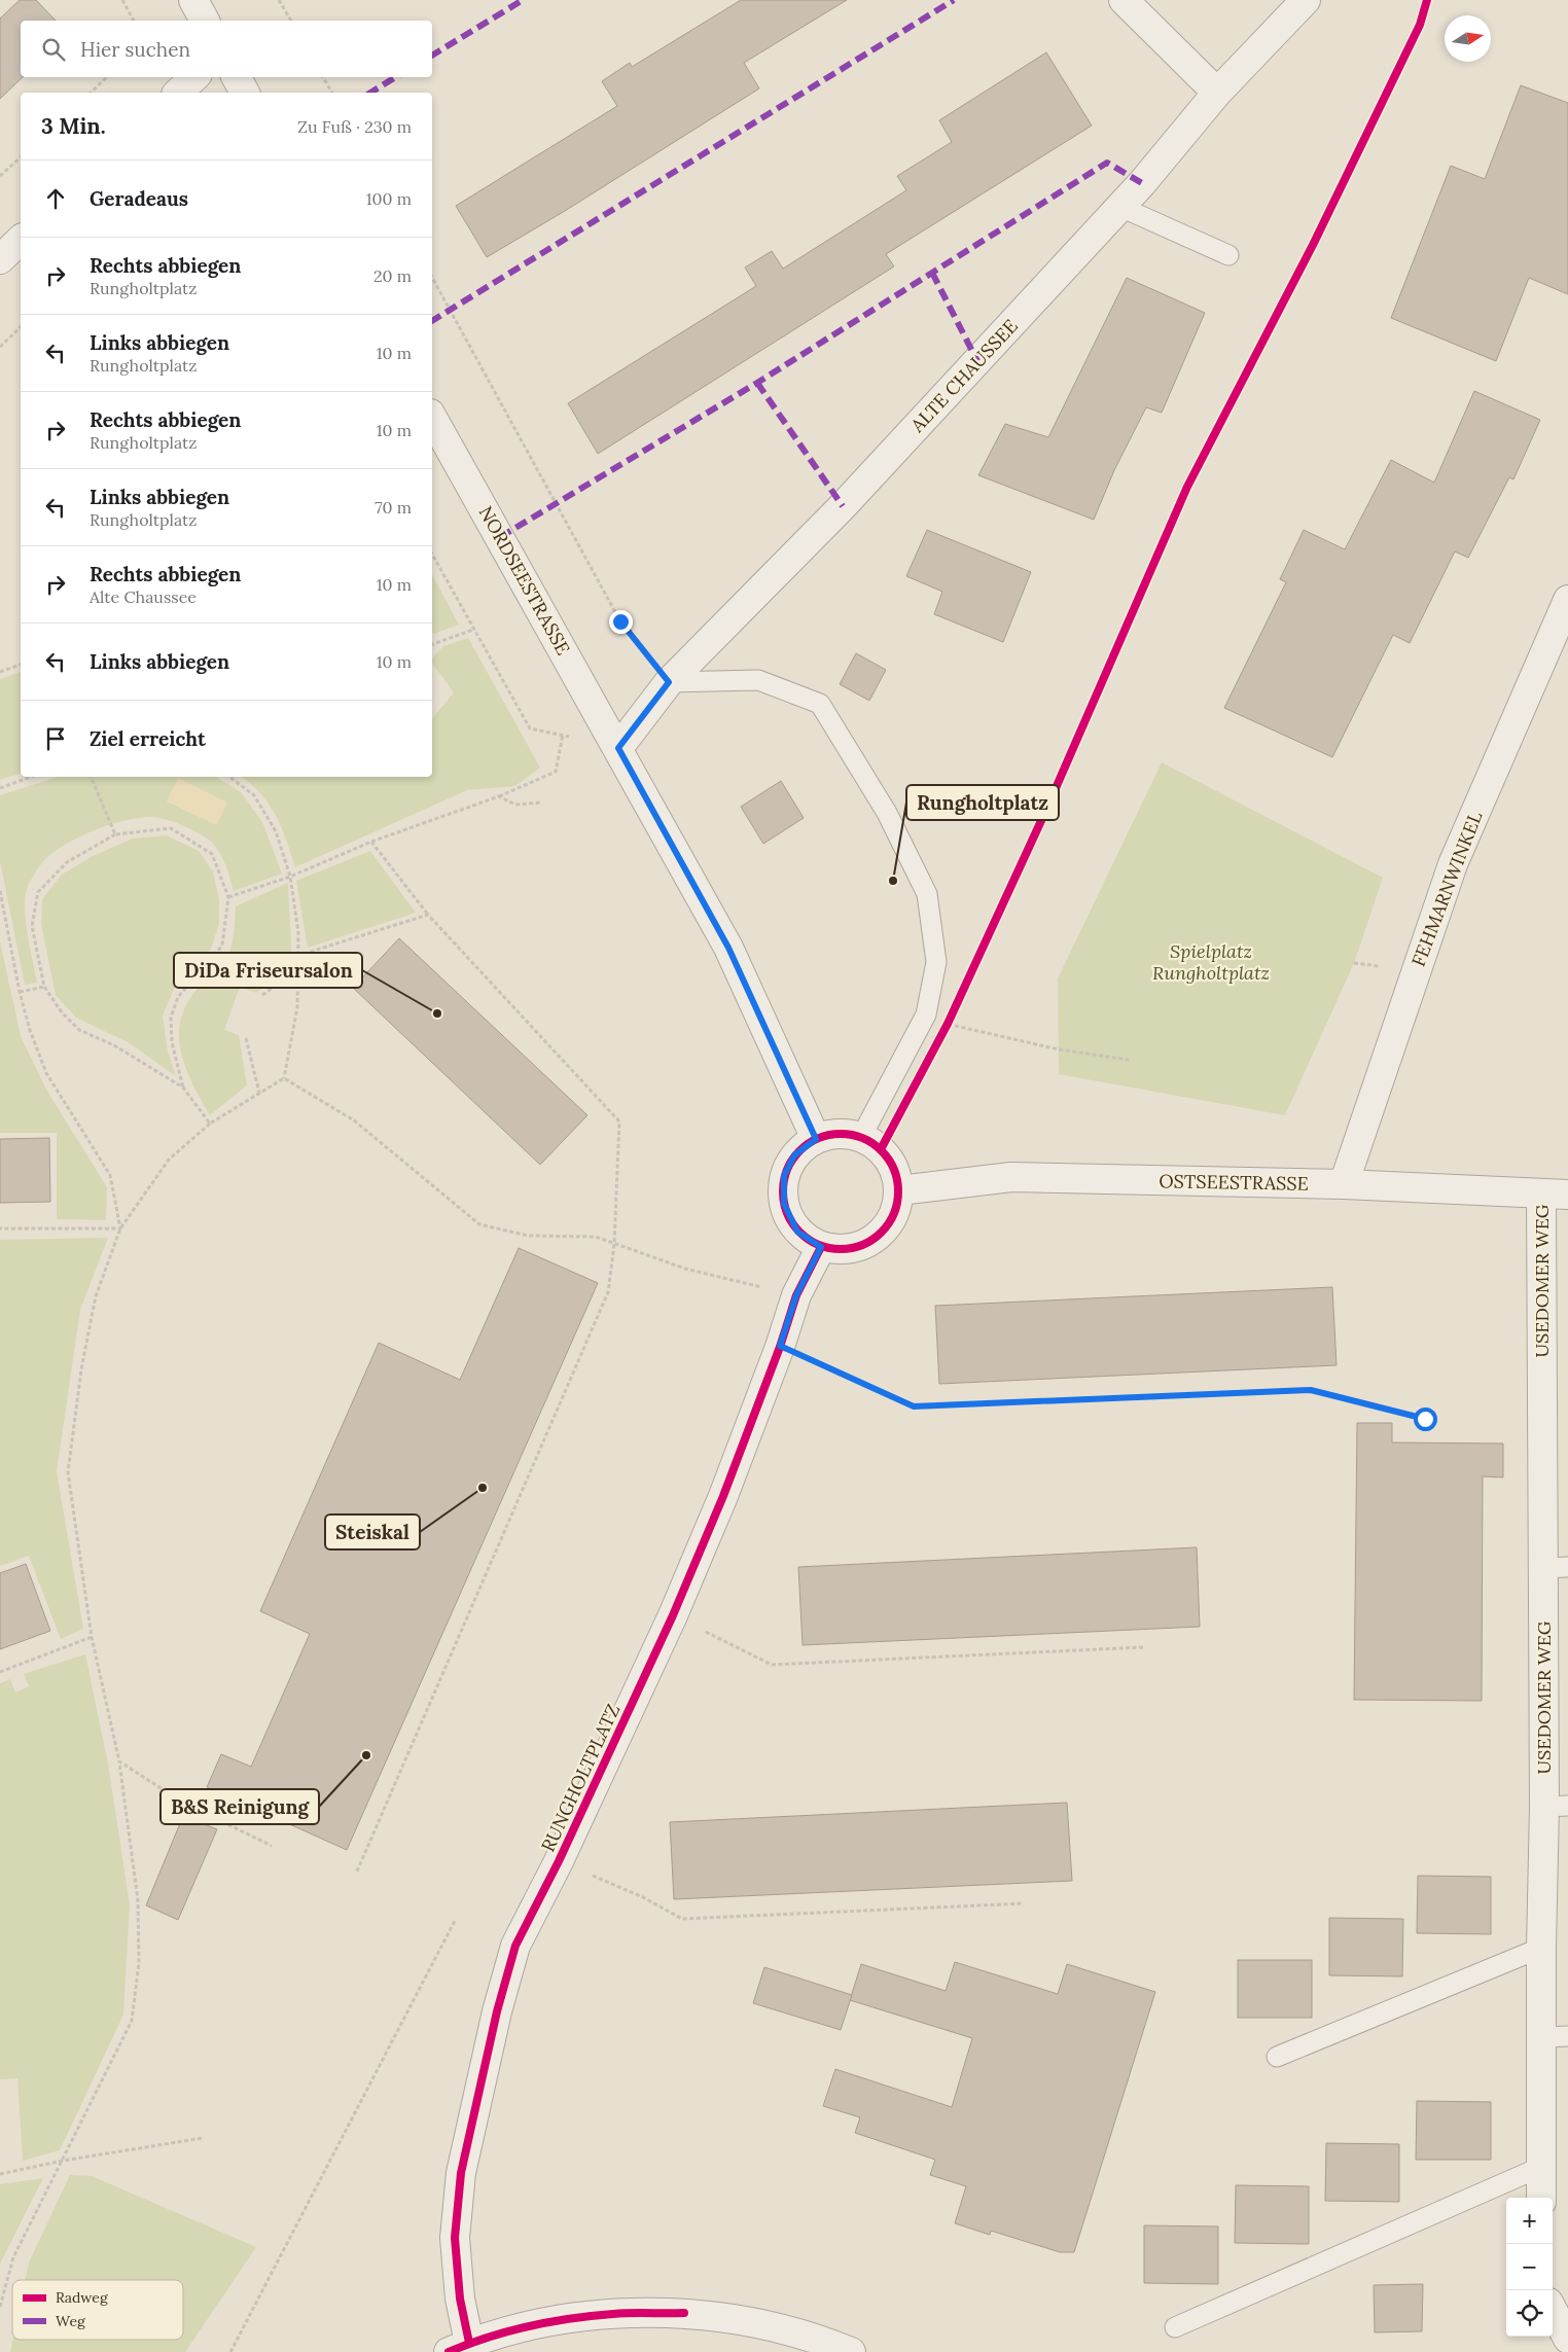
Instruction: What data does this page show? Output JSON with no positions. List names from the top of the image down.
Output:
{
  "streets": {
    "street": [
      "ALTE CHAUSSEE",
      "NORDSEESTRASSE",
      "FEHMARNWINKEL",
      "OSTSEESTRASSE",
      "USEDOMER WEG",
      "RUNGHOLTPLATZ"
    ]
  },
  "crossings": [
    ["ALTE CHAUSSEE", "NORDSEESTRASSE"],
    ["FEHMARNWINKEL", "OSTSEESTRASSE"],
    ["OSTSEESTRASSE", "USEDOMER WEG"],
    ["OSTSEESTRASSE", "RUNGHOLTPLATZ"]
  ],
  "parks": ["Spielplatz Rungholtplatz"],
  "places": [
    "Rungholtplatz",
    "DiDa Friseursalon",
    "Steiskal",
    "B&S Reinigung"
  ],
  "legend": ["Radweg", "Weg"],
  "north": "right",
  "page": {
    "search": "Hier suchen",
    "heading": ["3 Min.", "Zu Fuß · 230 m"],
    "list": [
      ["Geradeaus", "100 m"],
      ["Rechts abbiegen", "Rungholtplatz", "20 m"],
      ["Links abbiegen", "Rungholtplatz", "10 m"],
      ["Rechts abbiegen", "Rungholtplatz", "10 m"],
      ["Links abbiegen", "Rungholtplatz", "70 m"],
      ["Rechts abbiegen", "Alte Chaussee", "10 m"],
      ["Links abbiegen", "10 m"],
      "Ziel erreicht"
    ],
    "map_buttons": ["+", "−"]
  }
}
